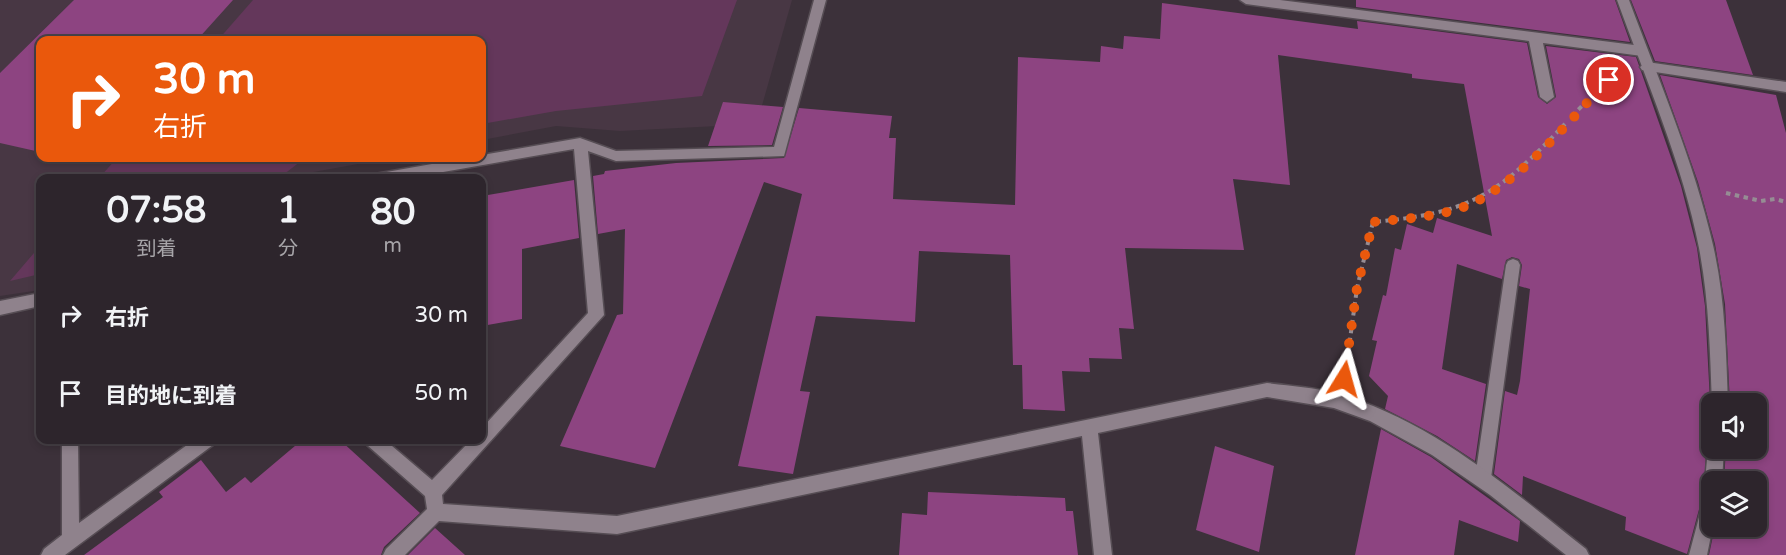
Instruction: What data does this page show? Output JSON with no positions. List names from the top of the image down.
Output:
{
  "page": {
    "turn": ["30 m", "右折"],
    "eta": [
      "07:58",
      "到着",
      "1",
      "分",
      "80",
      "m"
    ],
    "list": [
      {
        "name": "右折",
        "value": "30 m"
      },
      {
        "name": "目的地に到着",
        "value": "50 m"
      }
    ]
  }
}
